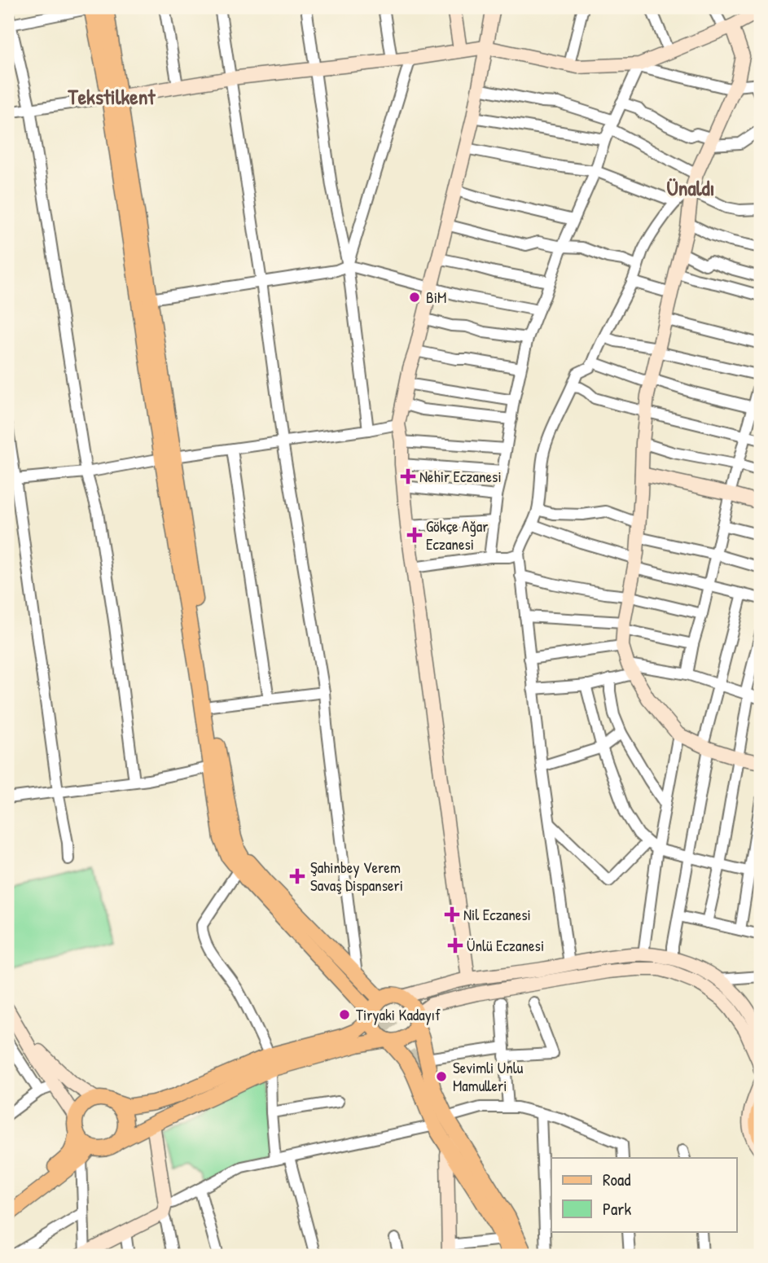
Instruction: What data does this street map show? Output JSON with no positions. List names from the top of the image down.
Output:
{
  "districts": ["Tekstilkent", "Ünaldı"],
  "places": {
    "other": ["BiM", "Tiryaki Kadayıf", "Sevimli Unlu Mamulleri"],
    "health": [
      "Nehir Eczanesi",
      "Gökçe Ağar Eczanesi",
      "Şahinbey Verem Savaş Dispanseri",
      "Nil Eczanesi",
      "Ünlü Eczanesi"
    ]
  },
  "legend": ["Road", "Park"]
}
